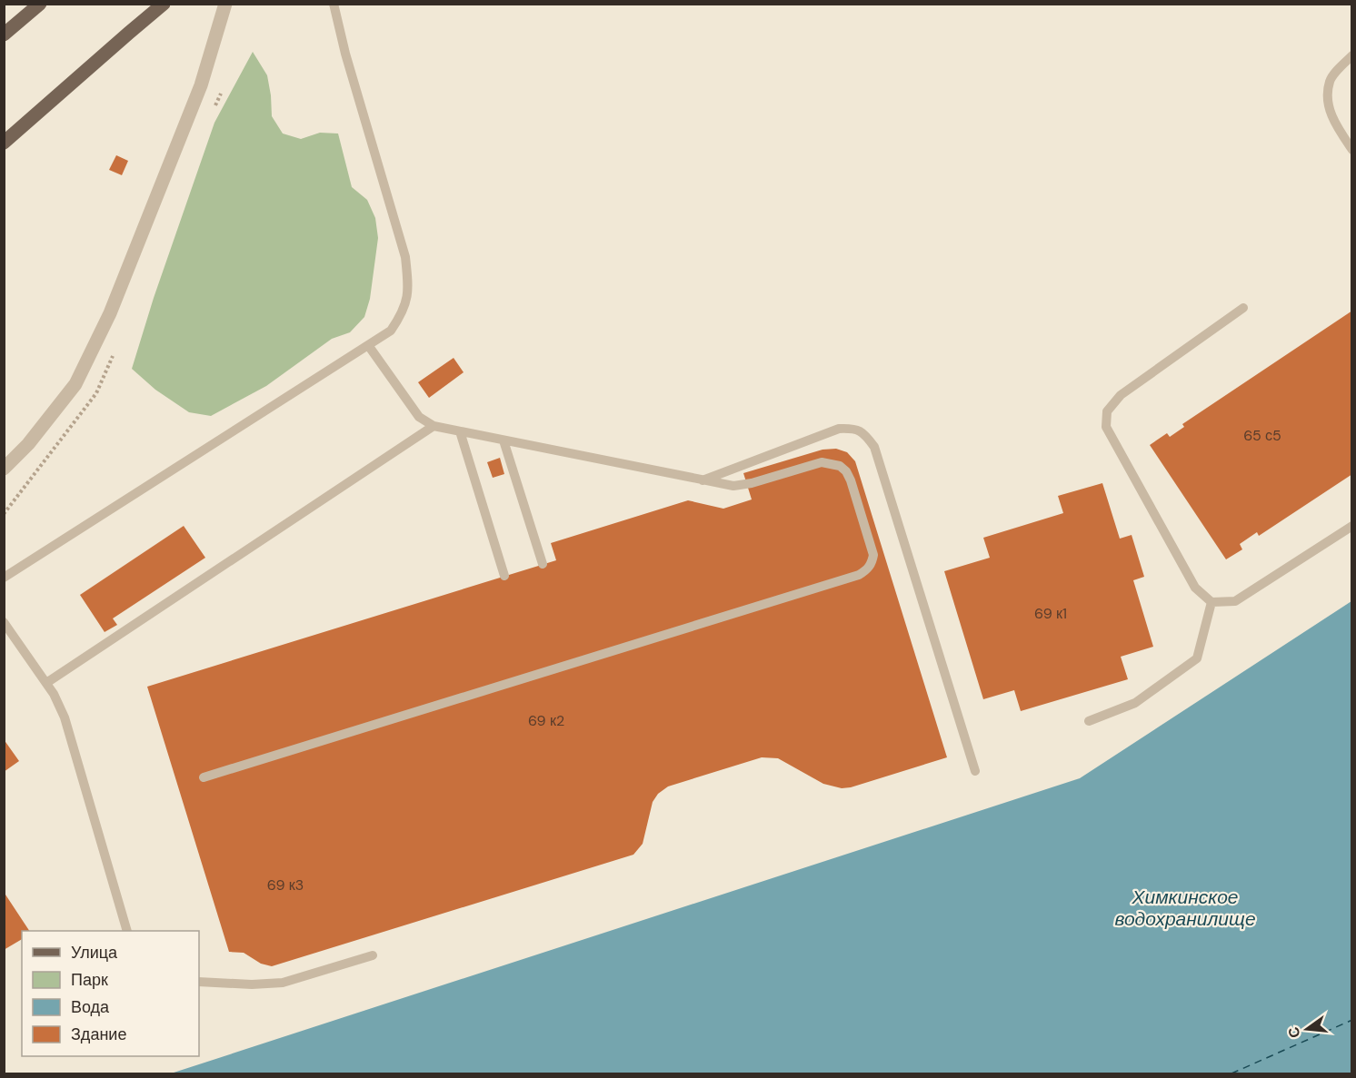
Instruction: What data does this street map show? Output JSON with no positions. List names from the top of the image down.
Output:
{
  "water": ["Химкинское водохранилище"],
  "house_numbers": [
    "65 с5",
    "69 к1",
    "69 к2",
    "69 к3"
  ],
  "legend": [
    "Улица",
    "Парк",
    "Вода",
    "Здание"
  ],
  "north": "left"
}
